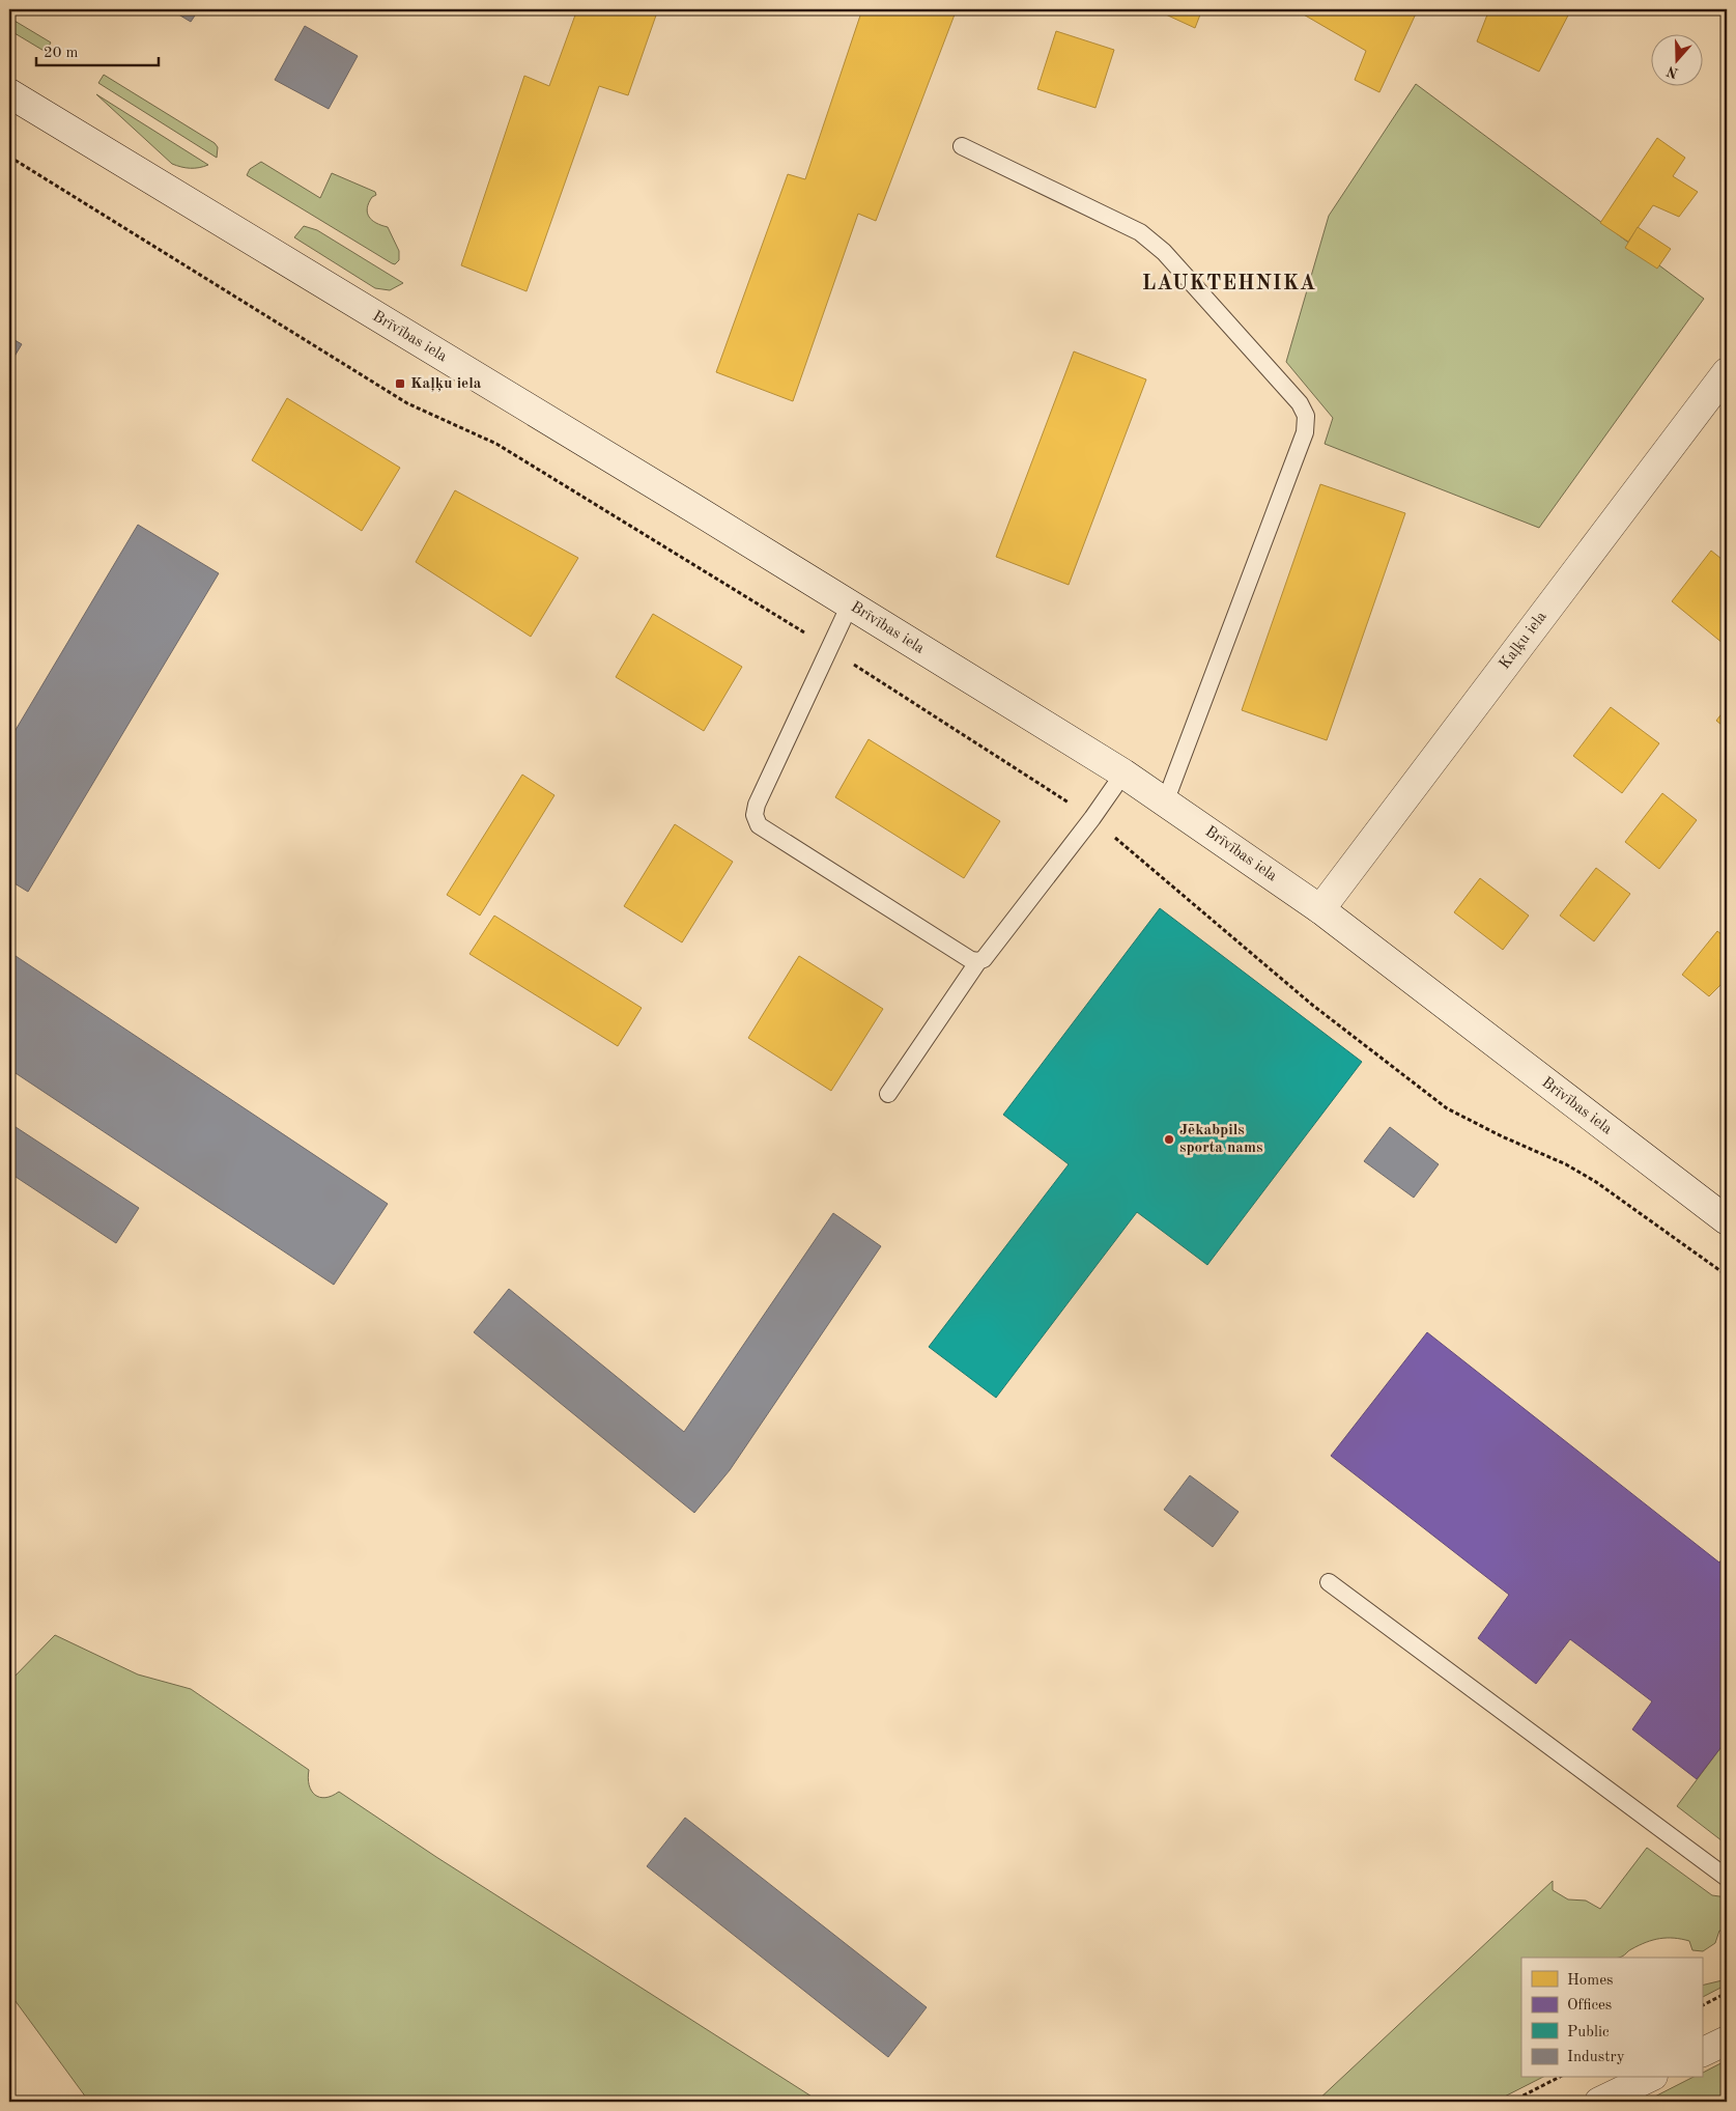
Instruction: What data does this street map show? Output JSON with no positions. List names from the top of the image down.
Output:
{
  "streets": {
    "main road": ["Brīvības iela", "Kaļķu iela"]
  },
  "crossings": [
    ["Brīvības iela", "Kaļķu iela"]
  ],
  "districts": ["LAUKTEHNIKA"],
  "places": {
    "transit": ["Kaļķu iela"],
    "other": ["Jēkabpils sporta nams"]
  },
  "legend": [
    "Homes",
    "Offices",
    "Public",
    "Industry"
  ],
  "scale_bar": "20 m",
  "north": "bottom"
}
